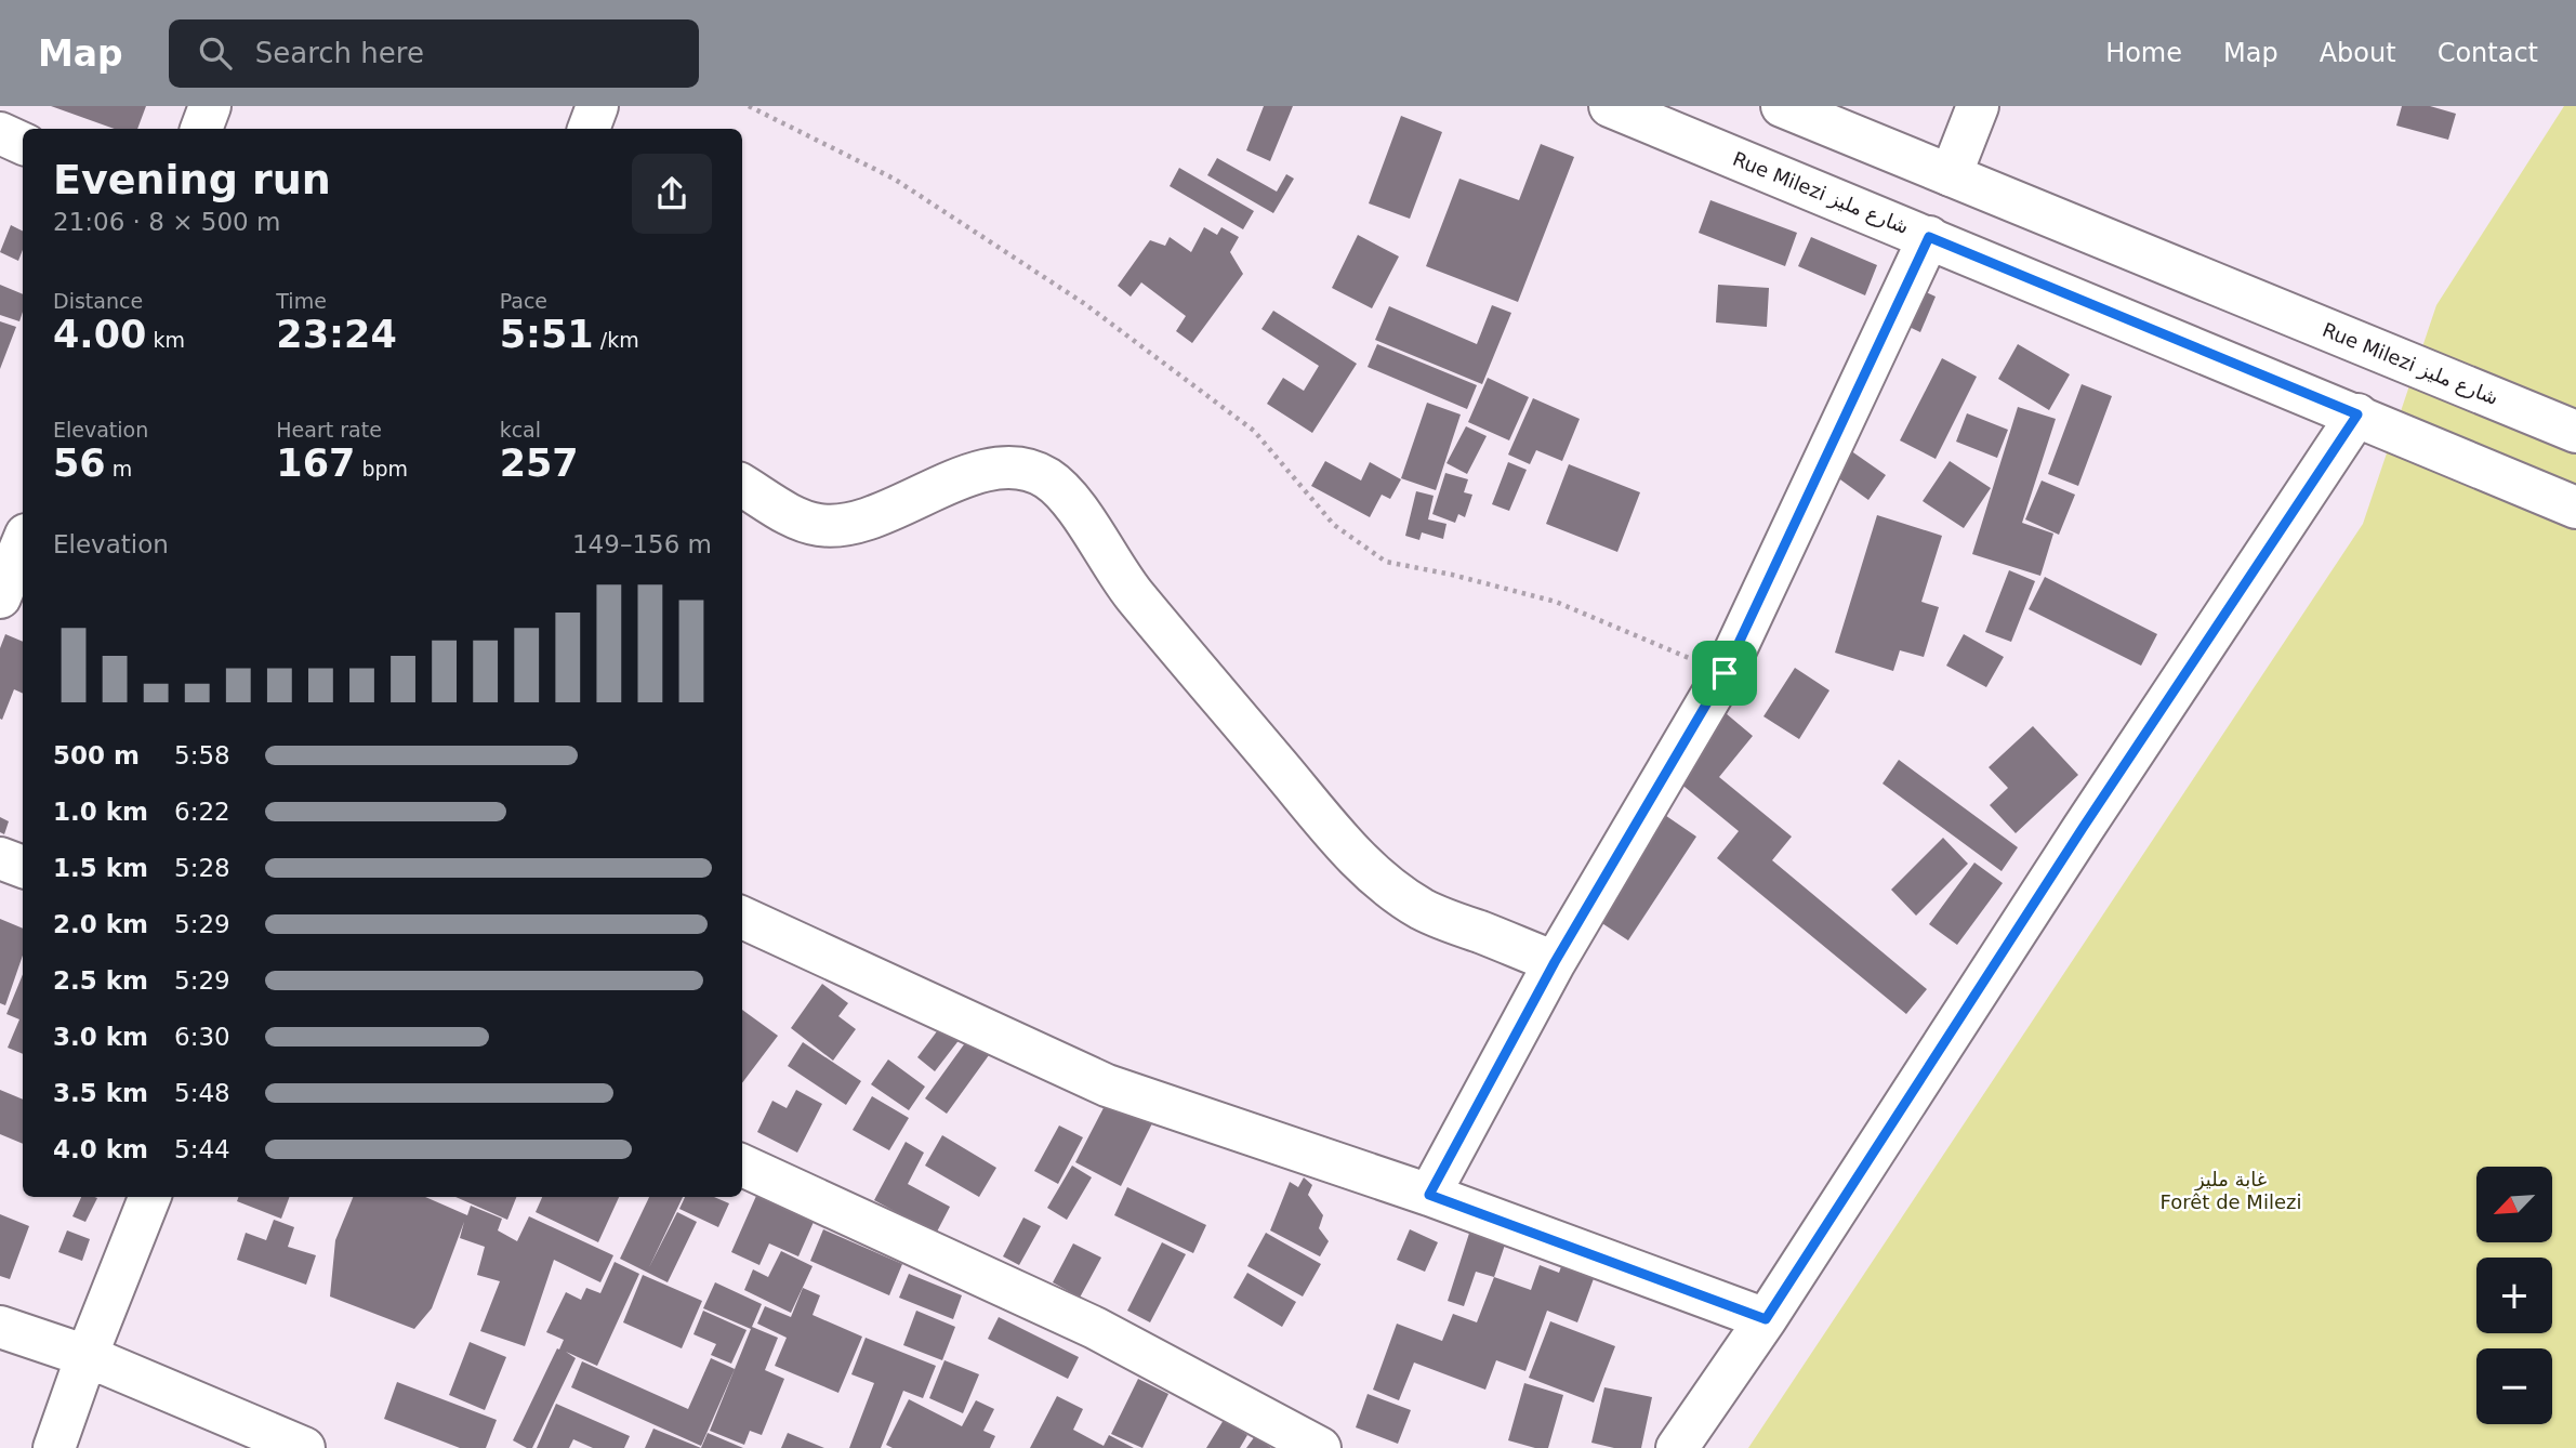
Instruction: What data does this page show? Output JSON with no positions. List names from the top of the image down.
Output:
{
  "streets": {
    "street": ["Rue Milezi شارع مليز"]
  },
  "parks": ["غابة مليز Forêt de Milezi"],
  "north": "bottom left",
  "page": {
    "header": "Map",
    "search": "Search here",
    "nav": [
      "Home",
      "Map",
      "About",
      "Contact"
    ],
    "heading": ["Evening run", "21:06 · 8 × 500 m"],
    "stats": [
      ["Distance", "4.00 km"],
      ["Time", "23:24"],
      ["Pace", "5:51 /km"],
      ["Elevation", "56 m"],
      ["Heart rate", "167 bpm"],
      ["kcal", "257"]
    ],
    "chart": ["Elevation", "149–156 m"],
    "list": [
      {
        "name": "500 m",
        "note": "5:58"
      },
      {
        "name": "1.0 km",
        "note": "6:22"
      },
      {
        "name": "1.5 km",
        "note": "5:28"
      },
      {
        "name": "2.0 km",
        "note": "5:29"
      },
      {
        "name": "2.5 km",
        "note": "5:29"
      },
      {
        "name": "3.0 km",
        "note": "6:30"
      },
      {
        "name": "3.5 km",
        "note": "5:48"
      },
      {
        "name": "4.0 km",
        "note": "5:44"
      }
    ],
    "map_buttons": ["+", "−"]
  }
}
